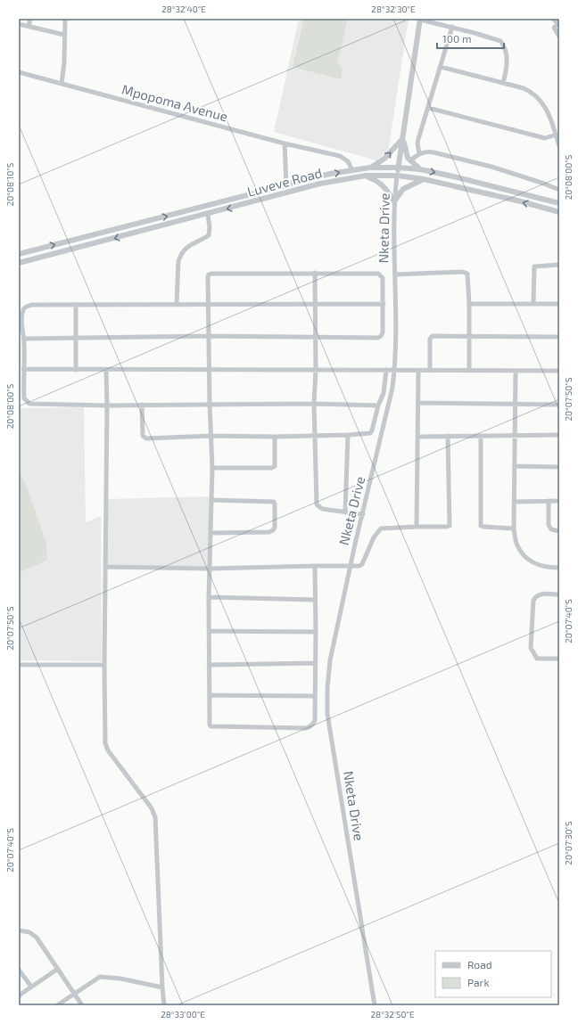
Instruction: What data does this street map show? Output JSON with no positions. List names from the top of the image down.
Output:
{
  "streets": {
    "street": ["Mpopoma Avenue", "Luveve Road", "Nketa Drive"]
  },
  "crossings": [
    ["Mpopoma Avenue", "Luveve Road"],
    ["Luveve Road", "Nketa Drive"]
  ],
  "legend": ["Road", "Park"],
  "scale_bar": "100 m",
  "coordinates": [
    "28°32'40\"E",
    "28°32'30\"E",
    "20°08'00\"S",
    "20°08'10\"S",
    "20°07'50\"S",
    "20°07'40\"S",
    "20°07'30\"S",
    "28°33'00\"E",
    "28°32'50\"E"
  ]
}
